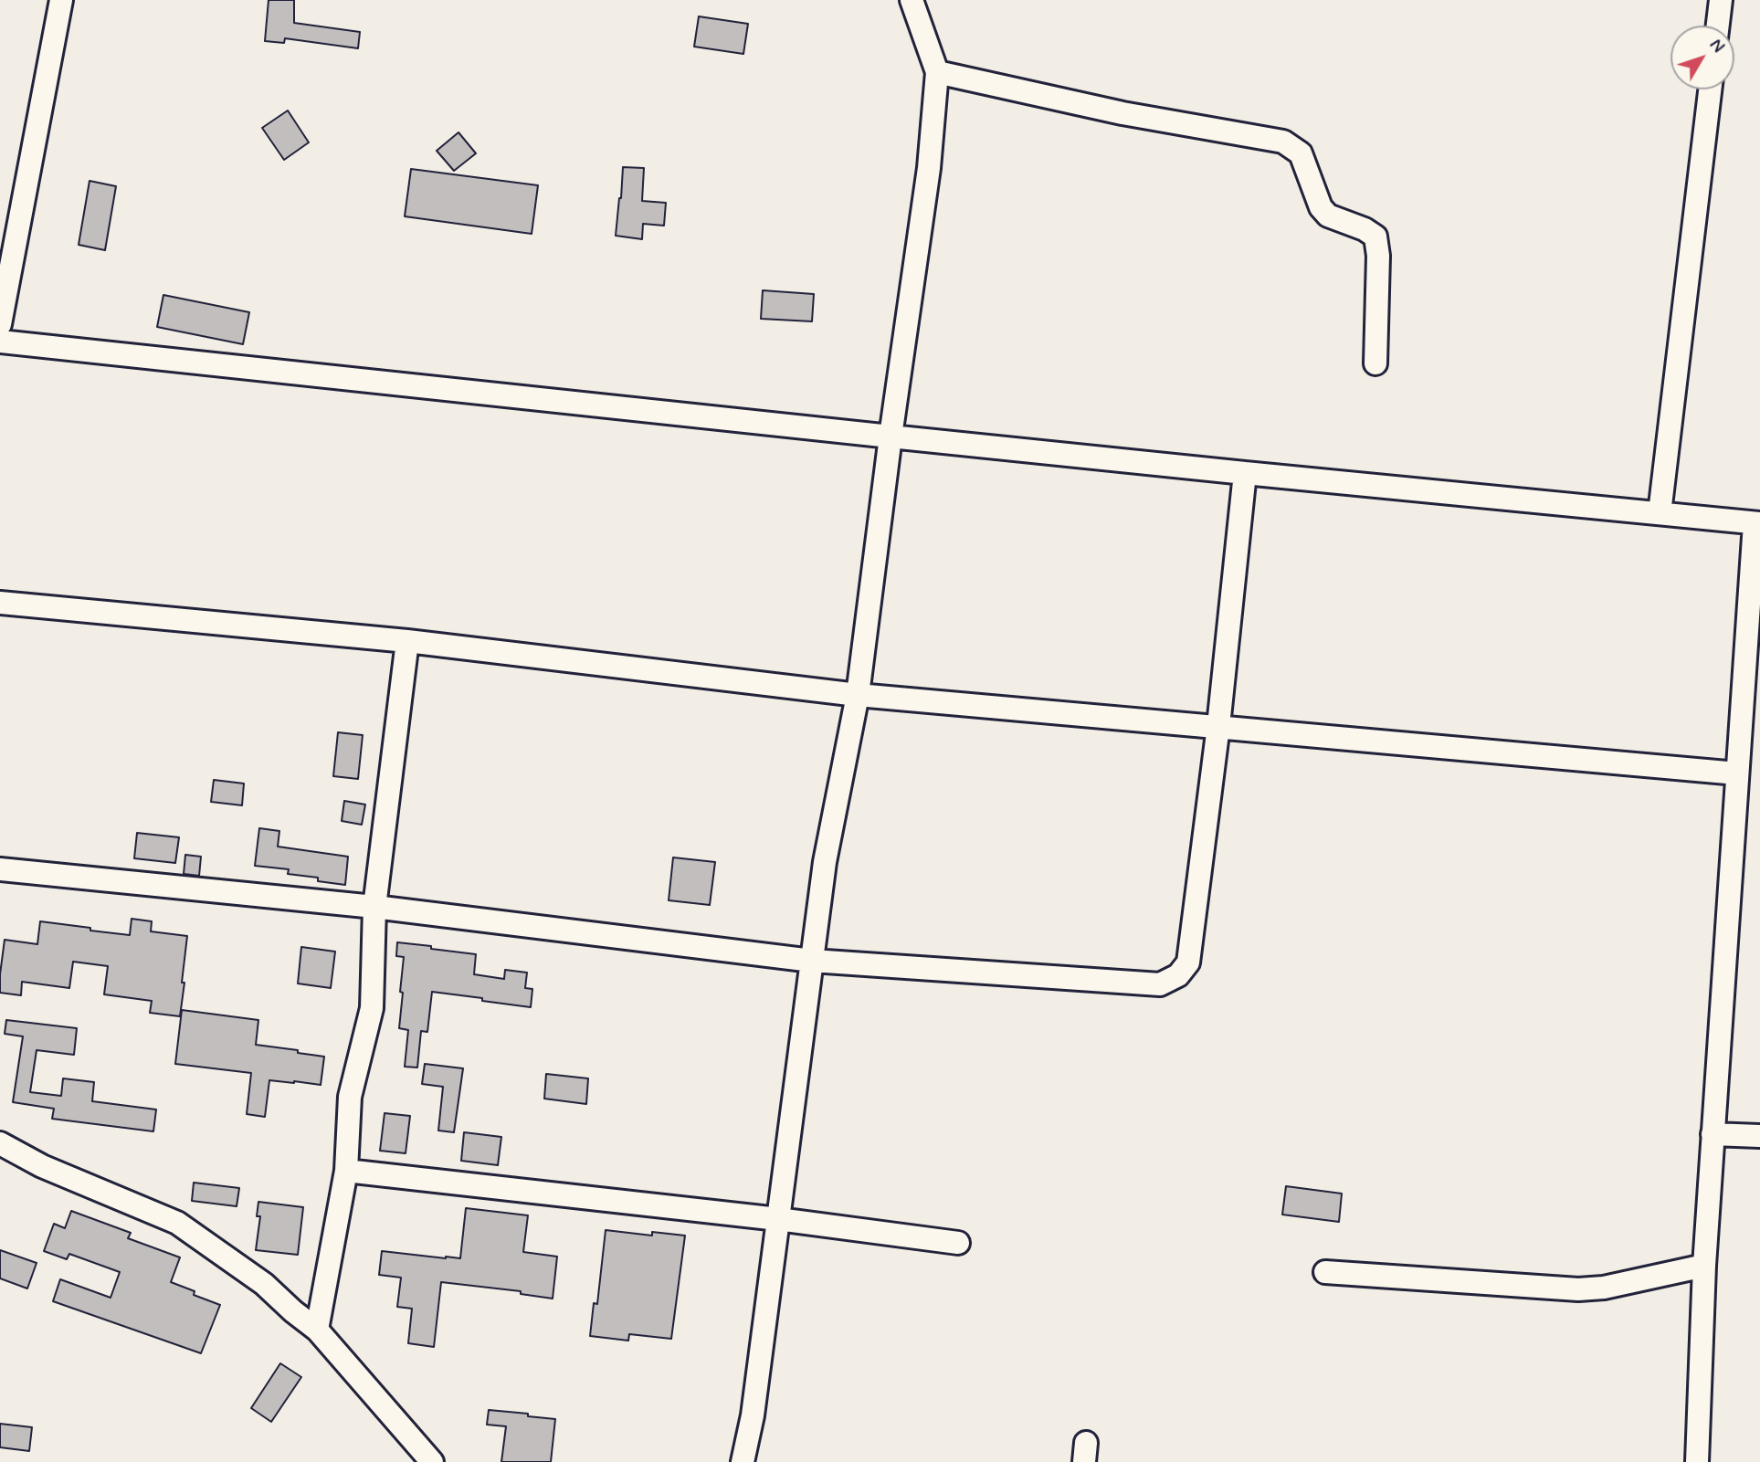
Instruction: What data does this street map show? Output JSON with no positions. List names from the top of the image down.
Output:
{
  "north": "top right"
}
